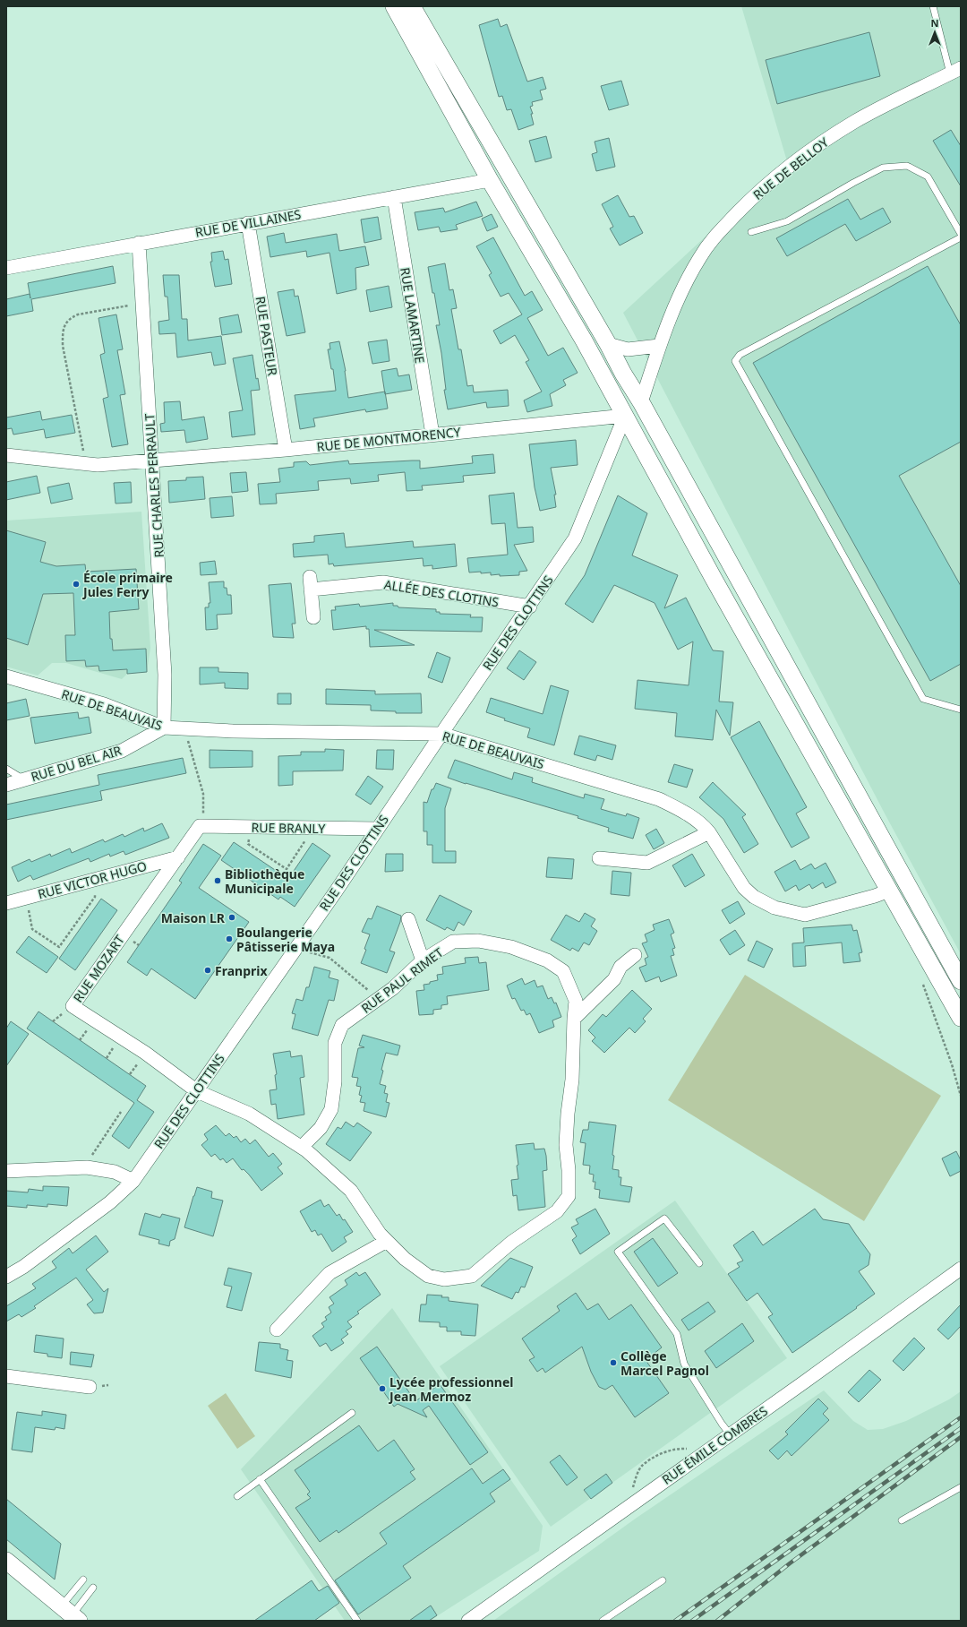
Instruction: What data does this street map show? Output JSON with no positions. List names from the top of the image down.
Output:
{
  "streets": {
    "street": [
      "RUE DE BELLOY",
      "RUE DE VILLAINES",
      "RUE LAMARTINE",
      "RUE PASTEUR",
      "RUE DE MONTMORENCY",
      "RUE CHARLES PERRAULT",
      "ALLÉE DES CLOTINS",
      "RUE DES CLOTTINS",
      "RUE DE BEAUVAIS",
      "RUE DU BEL AIR",
      "RUE BRANLY",
      "RUE VICTOR HUGO",
      "RUE MOZART",
      "RUE PAUL RIMET",
      "RUE ÉMILE COMBRES"
    ]
  },
  "crossings": [
    ["RUE DE VILLAINES", "RUE LAMARTINE"],
    ["RUE DE VILLAINES", "RUE PASTEUR"],
    ["RUE DE VILLAINES", "RUE CHARLES PERRAULT"],
    ["RUE LAMARTINE", "RUE DE MONTMORENCY"],
    ["RUE PASTEUR", "RUE DE MONTMORENCY"],
    ["RUE DE MONTMORENCY", "RUE CHARLES PERRAULT"],
    ["RUE DE MONTMORENCY", "RUE DES CLOTTINS"],
    ["RUE CHARLES PERRAULT", "RUE DE BEAUVAIS"],
    ["RUE CHARLES PERRAULT", "RUE DU BEL AIR"],
    ["ALLÉE DES CLOTINS", "RUE DES CLOTTINS"],
    ["RUE DES CLOTTINS", "RUE DE BEAUVAIS"],
    ["RUE DES CLOTTINS", "RUE BRANLY"],
    ["RUE DES CLOTTINS", "RUE MOZART"],
    ["RUE DES CLOTTINS", "RUE PAUL RIMET"],
    ["RUE DE BEAUVAIS", "RUE DU BEL AIR"],
    ["RUE BRANLY", "RUE MOZART"],
    ["RUE VICTOR HUGO", "RUE MOZART"],
    ["RUE MOZART", "RUE PAUL RIMET"]
  ],
  "places": [
    "École primaire Jules Ferry",
    "Bibliothèque Municipale",
    "Maison LR",
    "Boulangerie Pâtisserie Maya",
    "Franprix",
    "Collège Marcel Pagnol",
    "Lycée professionnel Jean Mermoz"
  ],
  "north": "top"
}
